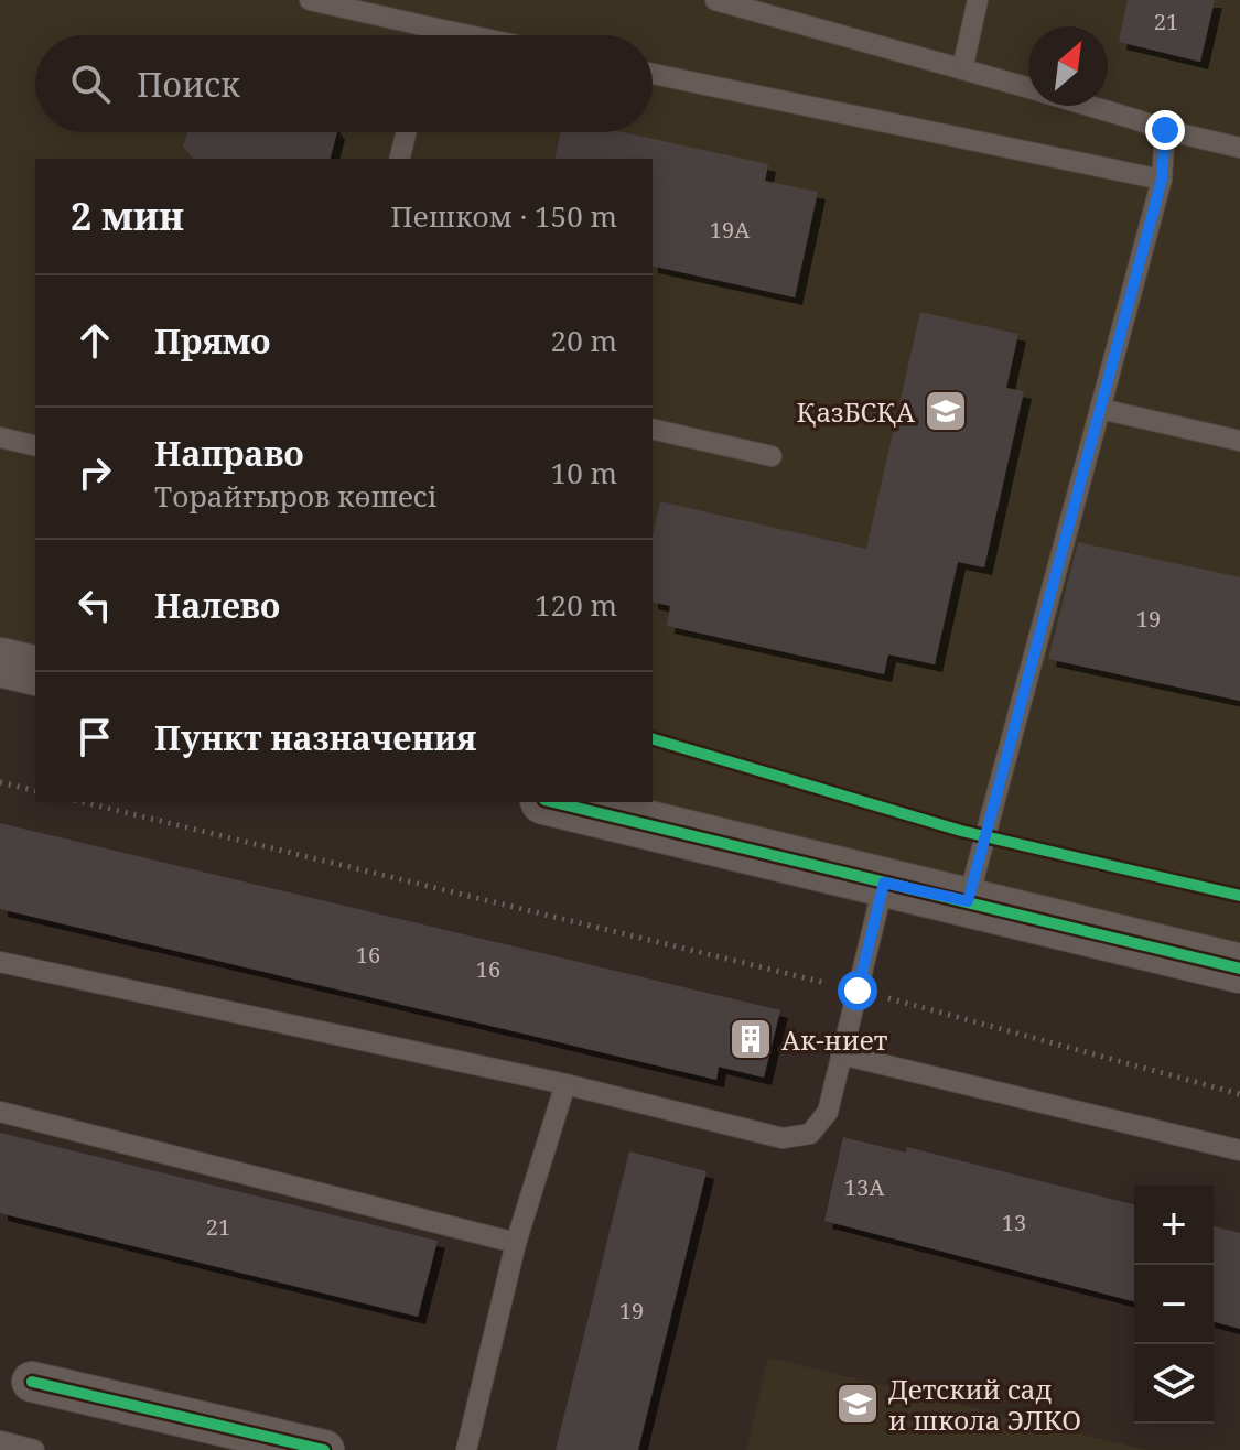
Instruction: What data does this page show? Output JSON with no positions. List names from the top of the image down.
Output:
{
  "places": {
    "school or university": ["ҚазБСҚА", "Детский сад и школа ЭЛКО"],
    "building": ["Ак-ниет"]
  },
  "house_numbers": [
    "21",
    "19А",
    "19",
    "16",
    "16",
    "13А",
    "13",
    "21",
    "19"
  ],
  "north": "top right",
  "page": {
    "search": "Поиск",
    "heading": ["2 мин", "Пешком · 150 m"],
    "list": [
      ["Прямо", "20 m"],
      ["Направо", "Торайғыров көшесі", "10 m"],
      ["Налево", "120 m"],
      "Пункт назначения"
    ],
    "map_buttons": ["+", "−"]
  }
}
